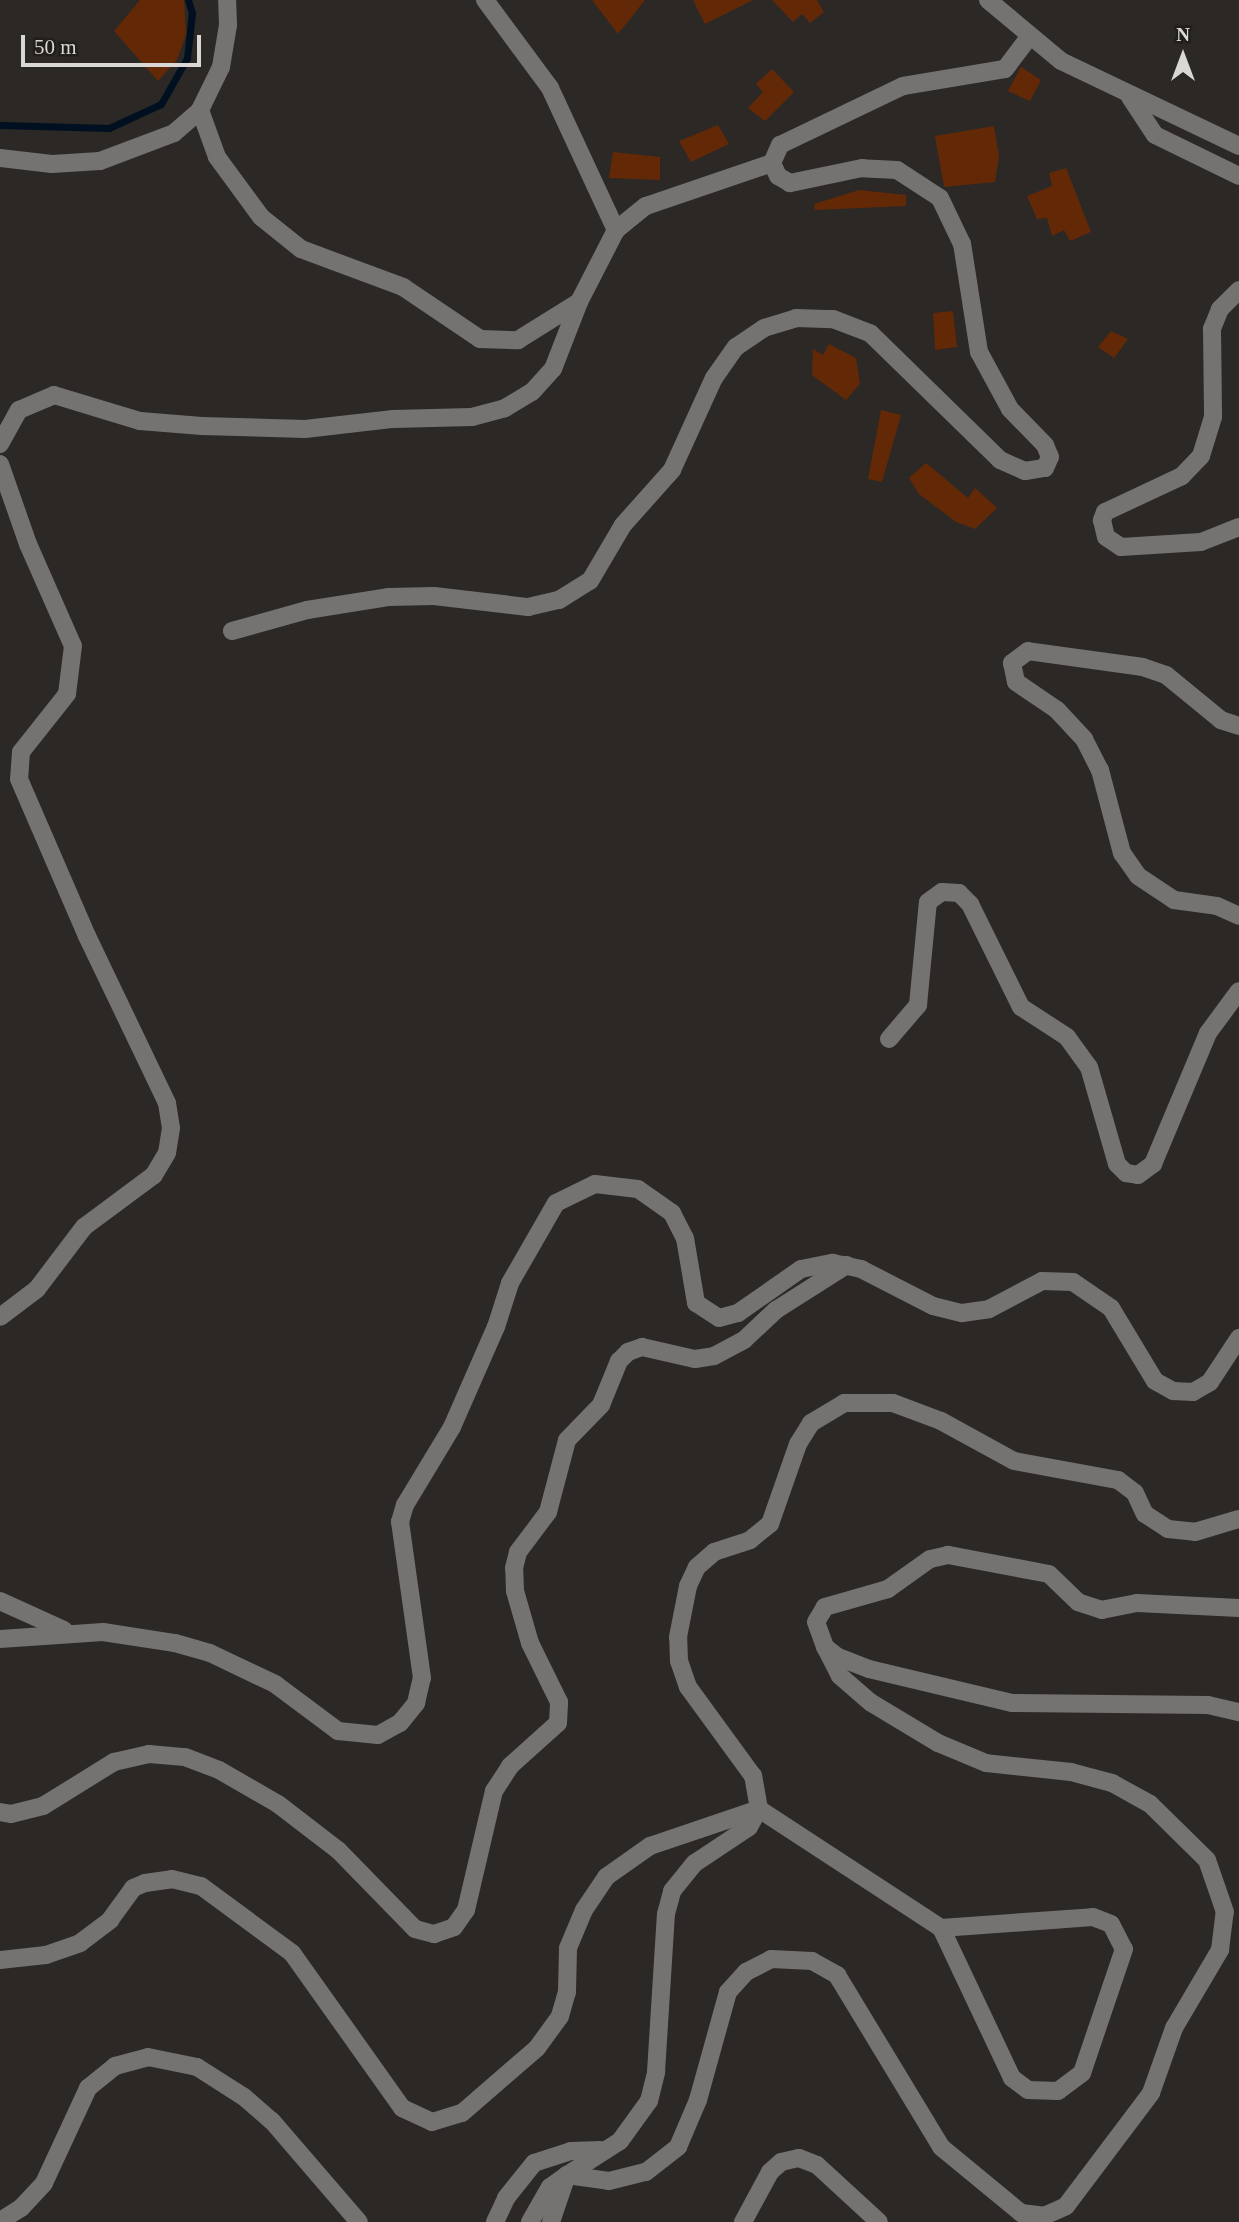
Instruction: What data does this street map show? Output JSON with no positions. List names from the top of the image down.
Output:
{
  "scale_bar": "50 m",
  "north": "top"
}
